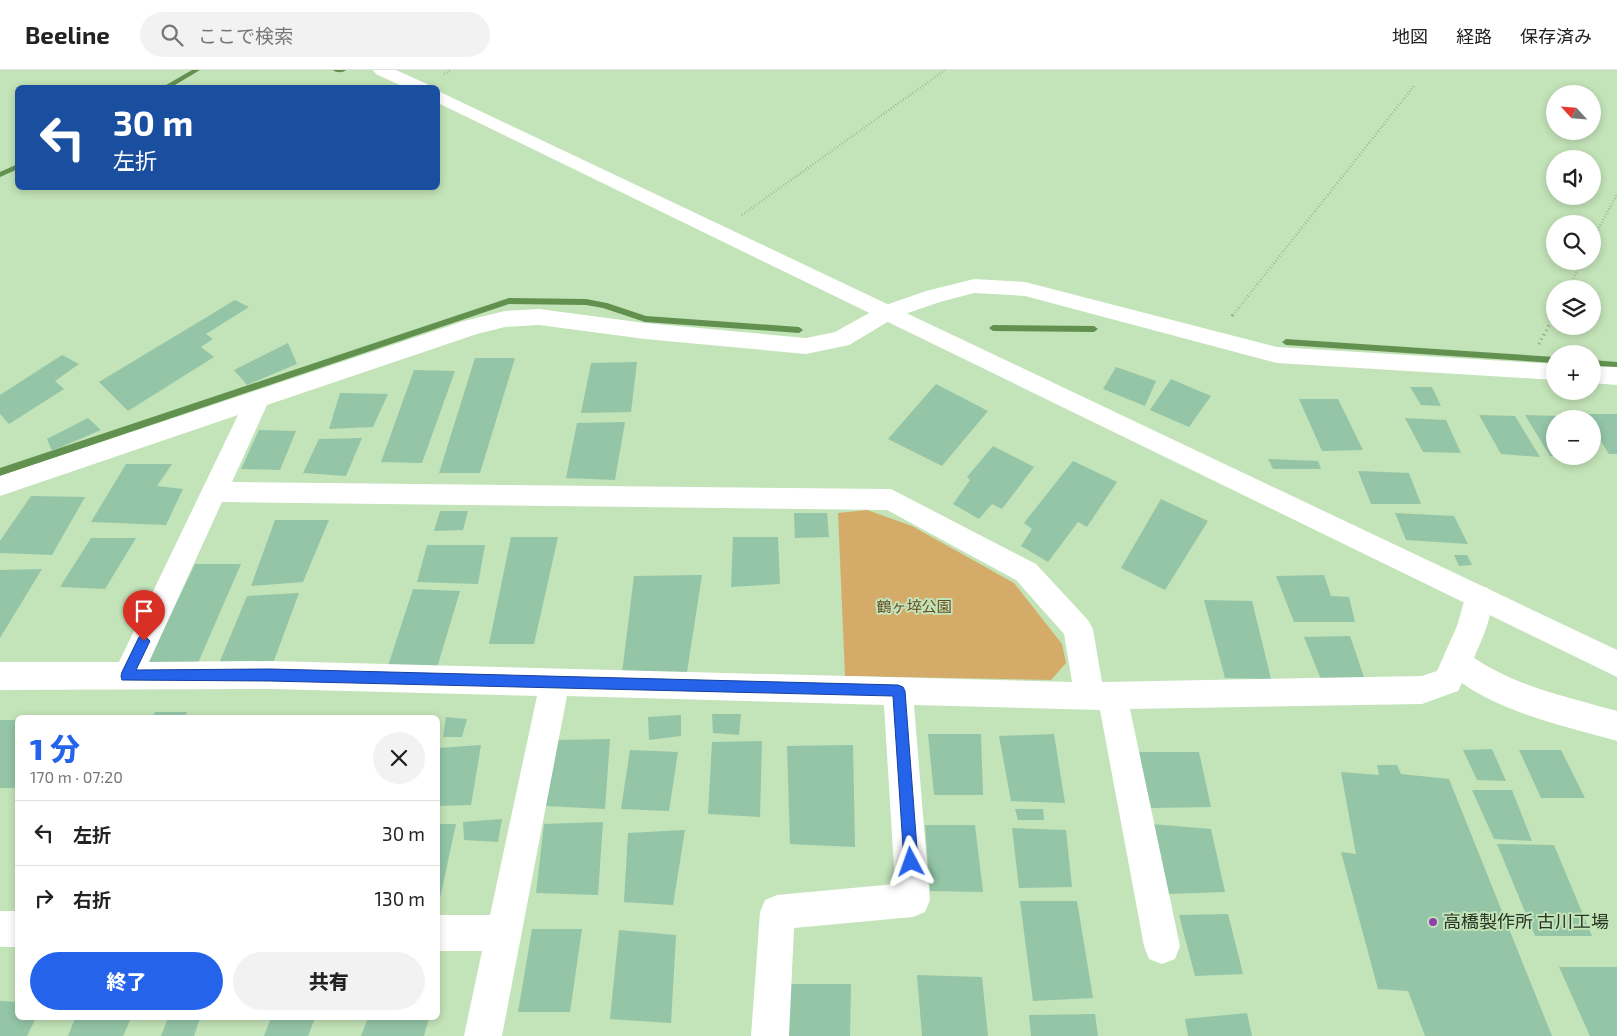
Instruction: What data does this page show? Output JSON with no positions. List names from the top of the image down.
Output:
{
  "parks": ["鶴ヶ埣公園"],
  "places": ["高橋製作所 古川工場"],
  "north": "top left",
  "page": {
    "header": "Beeline",
    "search": "ここで検索",
    "nav": ["地図", "経路", "保存済み"],
    "map_buttons": ["+", "−"],
    "turn": ["30 m", "左折"],
    "heading": ["1 分", "170 m · 07:20"],
    "list": [
      {
        "name": "左折",
        "value": "30 m"
      },
      {
        "name": "右折",
        "value": "130 m"
      }
    ],
    "buttons": ["終了", "共有"]
  }
}
